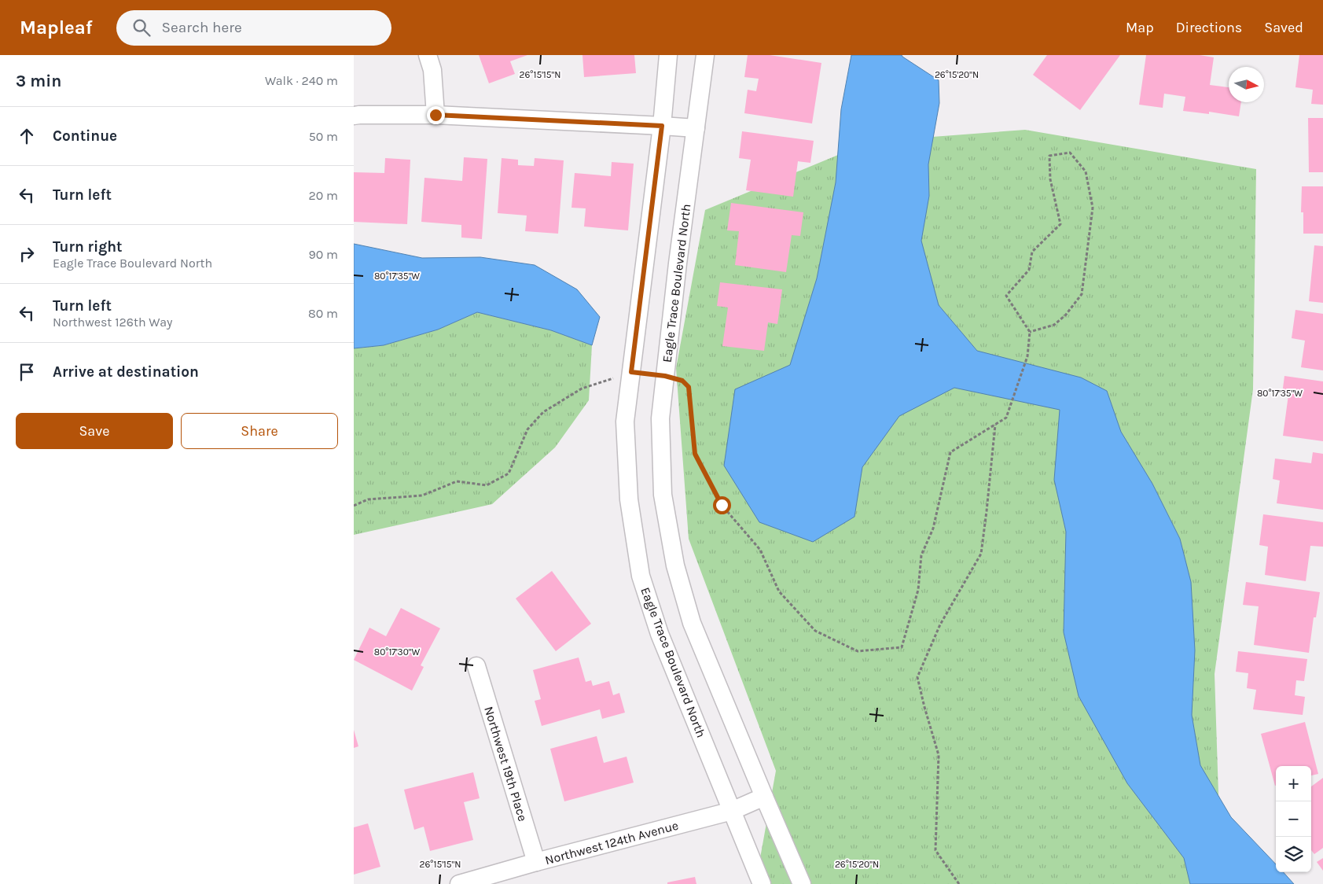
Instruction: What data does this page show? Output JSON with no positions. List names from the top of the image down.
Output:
{
  "streets": {
    "street": ["Eagle Trace Boulevard North", "Northwest 19th Place", "Northwest 124th Avenue"]
  },
  "crossings": [
    ["Eagle Trace Boulevard North", "Northwest 124th Avenue"],
    ["Northwest 19th Place", "Northwest 124th Avenue"]
  ],
  "north": "right",
  "page": {
    "header": "Mapleaf",
    "search": "Search here",
    "nav": ["Map", "Directions", "Saved"],
    "heading": ["3 min", "Walk · 240 m"],
    "list": [
      ["Continue", "50 m"],
      ["Turn left", "20 m"],
      ["Turn right", "Eagle Trace Boulevard North", "90 m"],
      ["Turn left", "Northwest 126th Way", "80 m"],
      "Arrive at destination"
    ],
    "buttons": ["Save", "Share"],
    "map_buttons": ["+", "−"]
  },
  "coordinates": [
    "26°15'15\"N",
    "26°15'20\"N",
    "80°17'35\"W",
    "80°17'30\"W"
  ]
}
